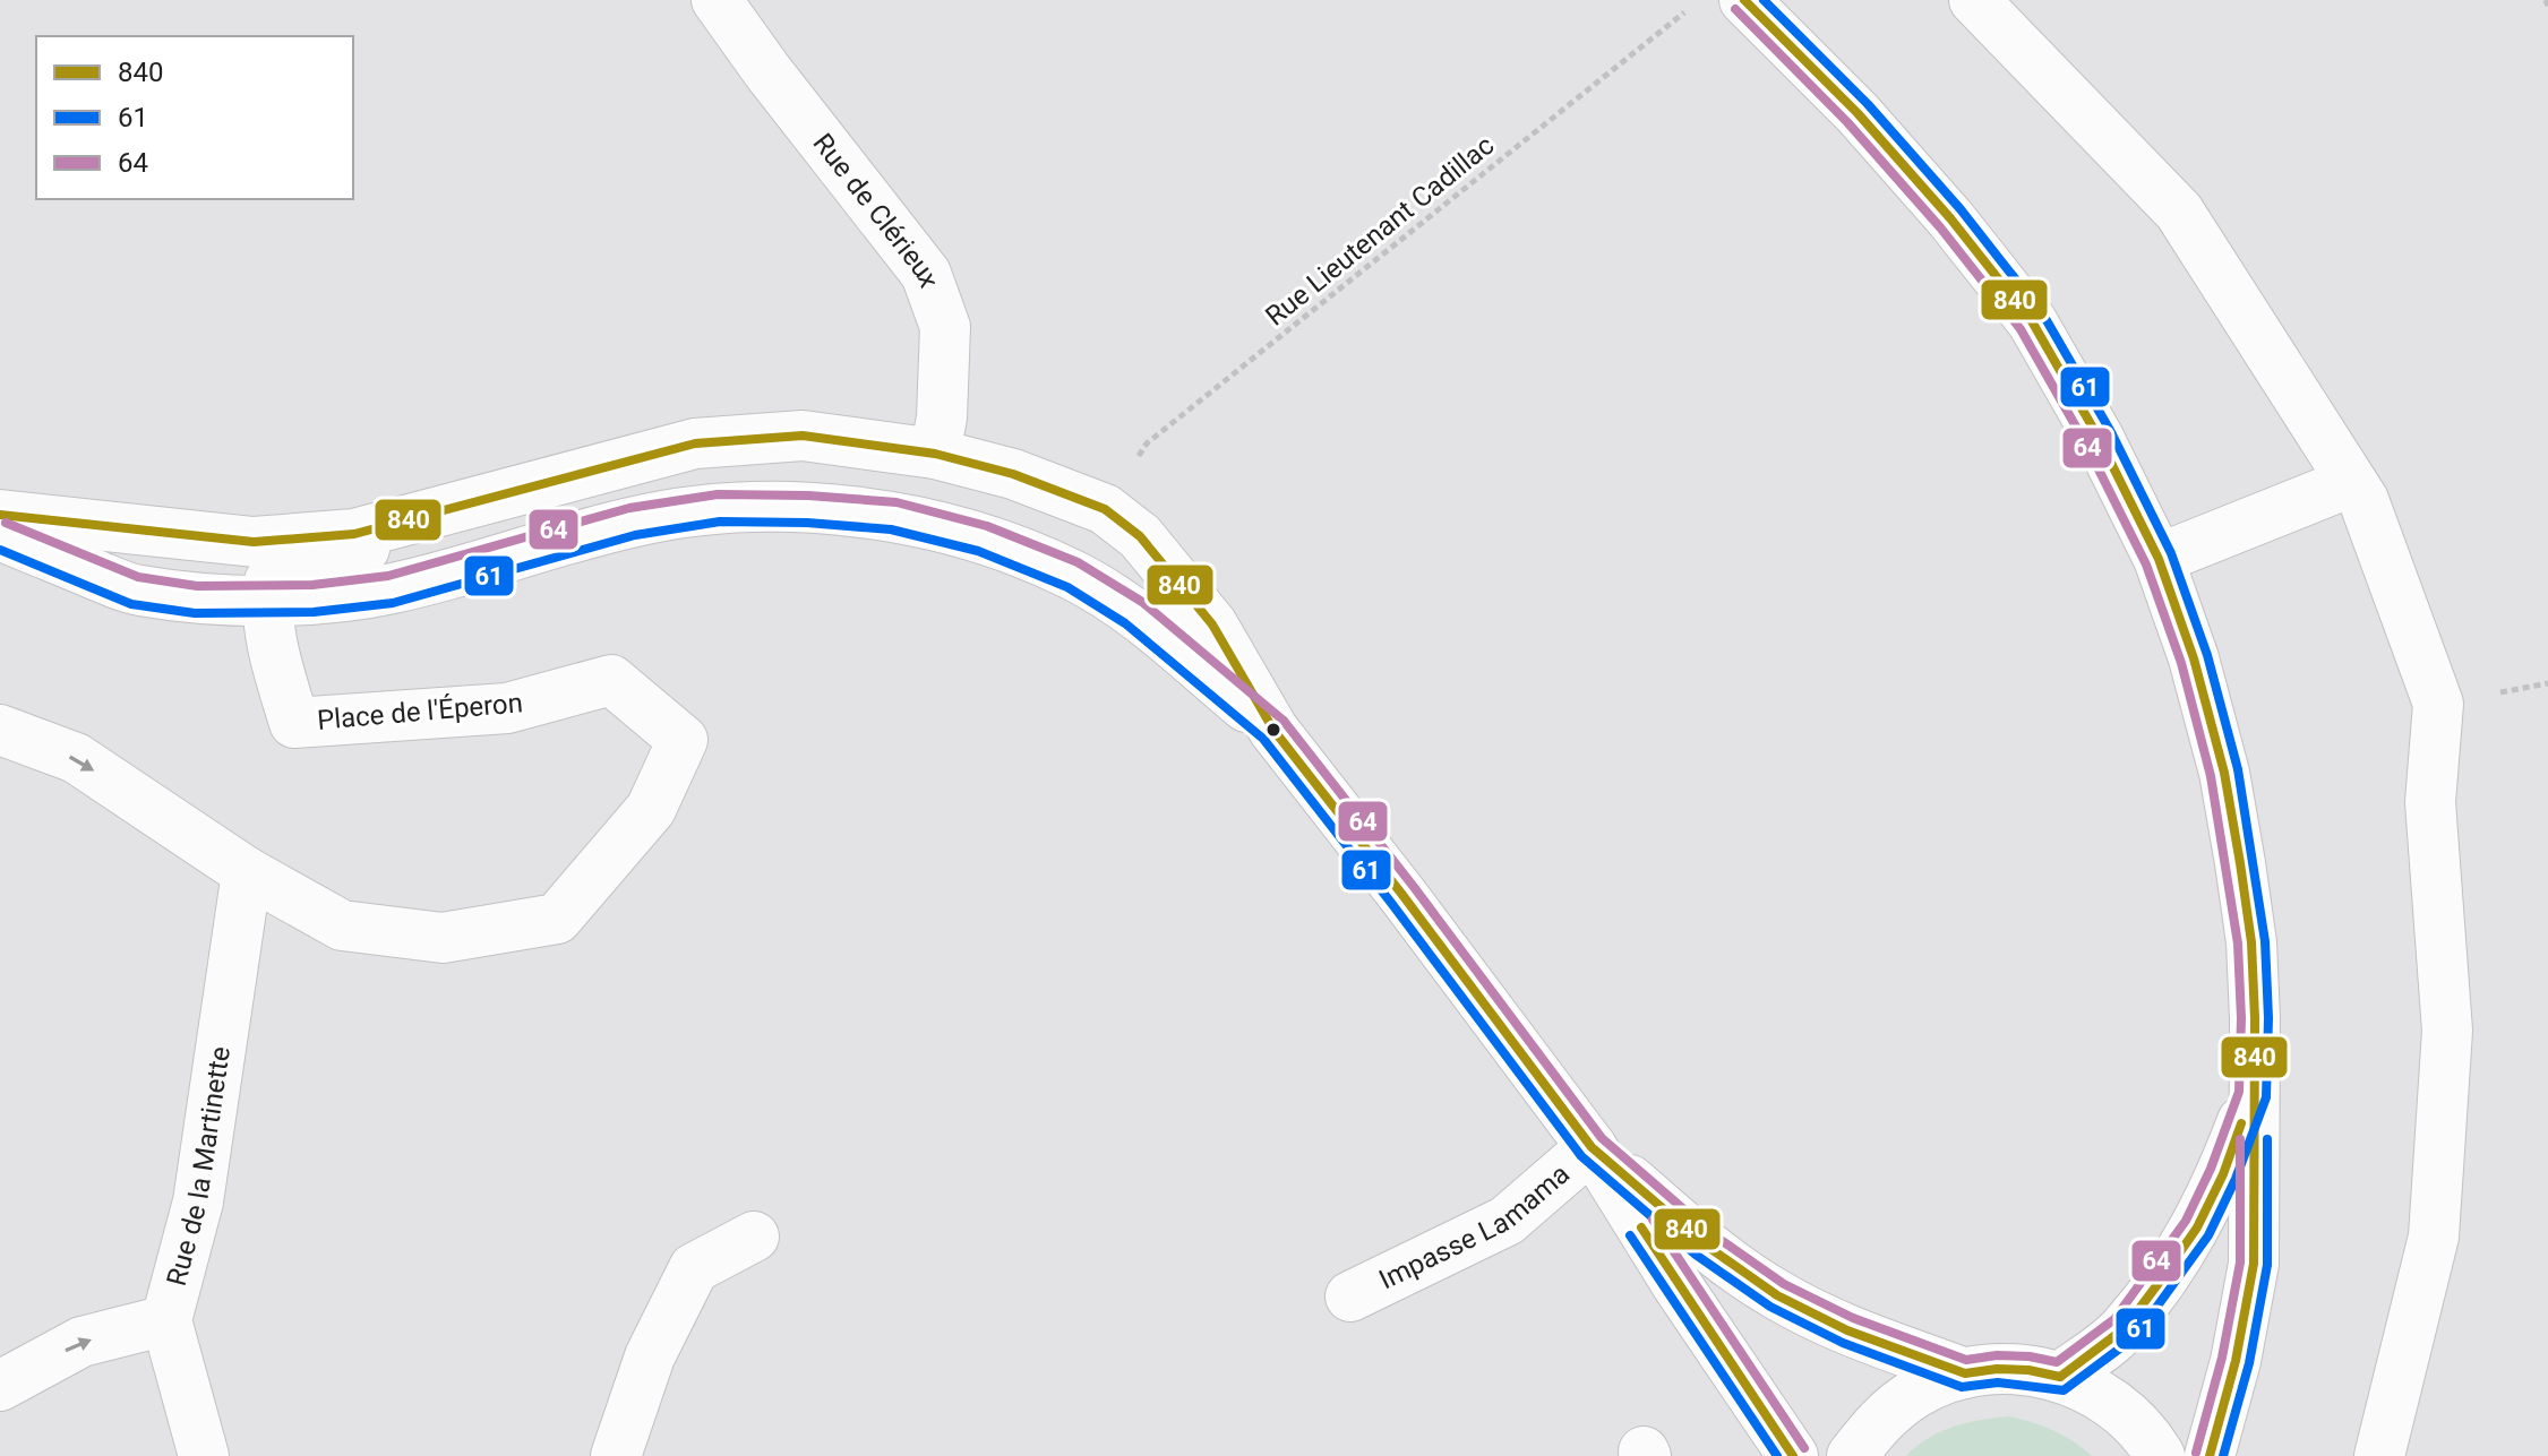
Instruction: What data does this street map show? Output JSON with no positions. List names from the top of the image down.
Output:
{
  "streets": {
    "main road": [
      "Rue de Clérieux",
      "Place de l'Éperon",
      "Rue de la Martinette",
      "Impasse Lamama"
    ],
    "path": ["Rue Lieutenant Cadillac"]
  },
  "crossings": [
    ["Place de l'Éperon", "Rue de la Martinette"]
  ],
  "lines": ["transit line 840", "transit line 61", "transit line 64"],
  "legend": ["840", "61", "64"]
}
